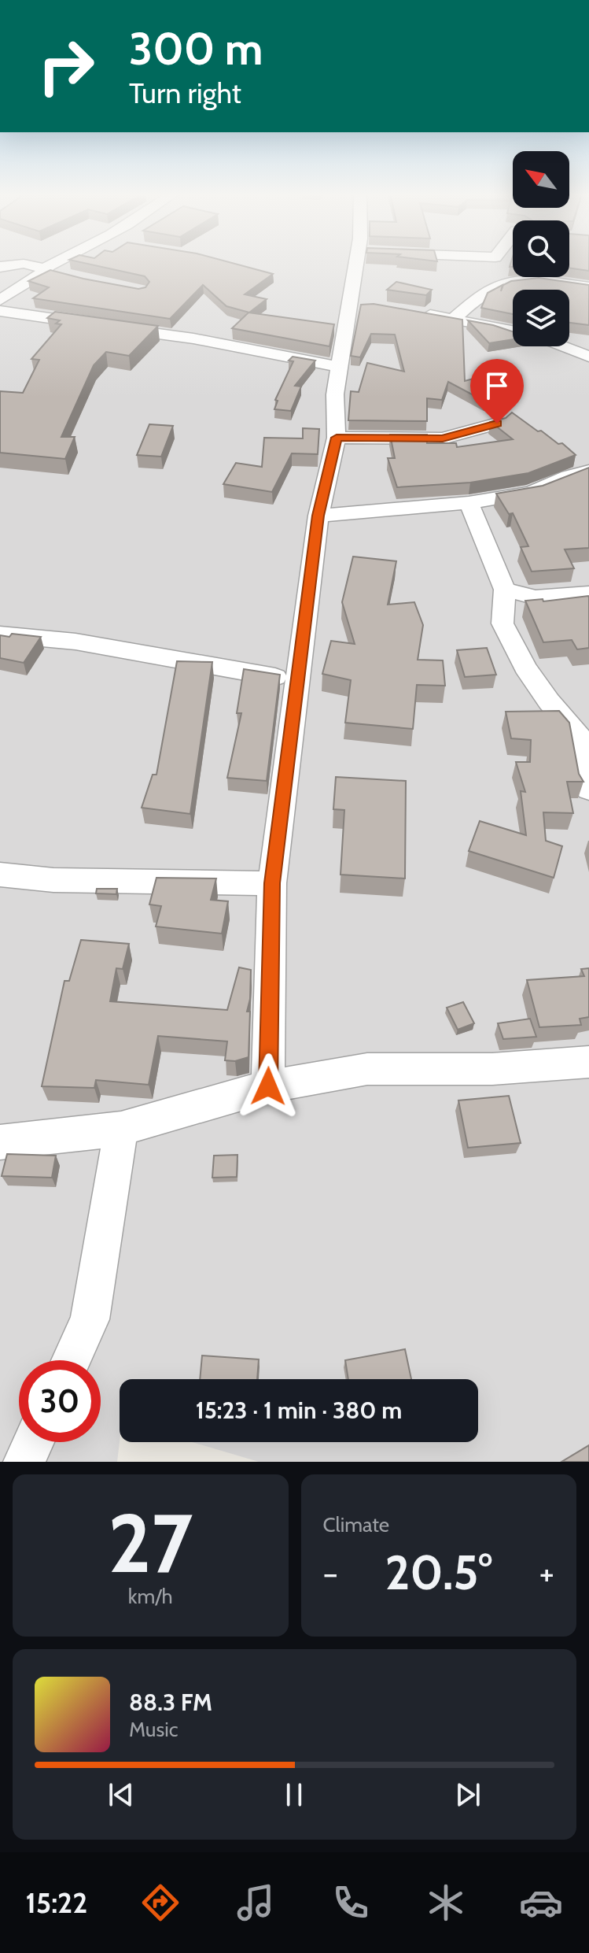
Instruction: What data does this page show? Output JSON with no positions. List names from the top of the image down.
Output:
{
  "north": "top left",
  "page": {
    "turn": ["300 m", "Turn right"],
    "limit": "30",
    "trip": "15:23 · 1 min · 380 m",
    "tile": [
      ["27", "km/h"],
      "Climate"
    ],
    "heat": ["−", "20.5°", "+"],
    "song": ["88.3 FM", "Music"],
    "tabs": "15:22"
  }
}
